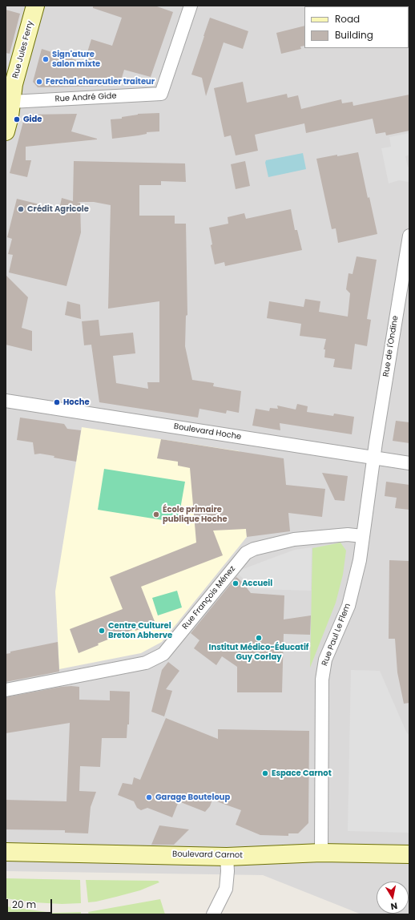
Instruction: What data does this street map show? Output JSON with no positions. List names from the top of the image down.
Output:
{
  "streets": {
    "street": [
      "Rue Jules Ferry",
      "Rue André Gide",
      "Rue de l'Ondine",
      "Boulevard Hoche",
      "Rue François Ménez",
      "Rue Paul Le Flem",
      "Boulevard Carnot"
    ]
  },
  "crossings": [
    ["Rue Jules Ferry", "Rue André Gide"],
    ["Rue de l'Ondine", "Boulevard Hoche"],
    ["Rue de l'Ondine", "Rue Paul Le Flem"],
    ["Boulevard Hoche", "Rue Paul Le Flem"],
    ["Rue François Ménez", "Rue Paul Le Flem"],
    ["Rue Paul Le Flem", "Boulevard Carnot"]
  ],
  "places": [
    "Sign'ature salon mixte",
    "Ferchal charcutier traiteur",
    "Gide",
    "Crédit Agricole",
    "Hoche",
    "École primaire publique Hoche",
    "Accueil",
    "Centre Culturel Breton Abherve",
    "Institut Médico-Éducatif Guy Corlay",
    "Espace Carnot",
    "Garage Bouteloup"
  ],
  "legend": ["Road", "Building"],
  "scale_bar": "20 m",
  "north": "bottom"
}
